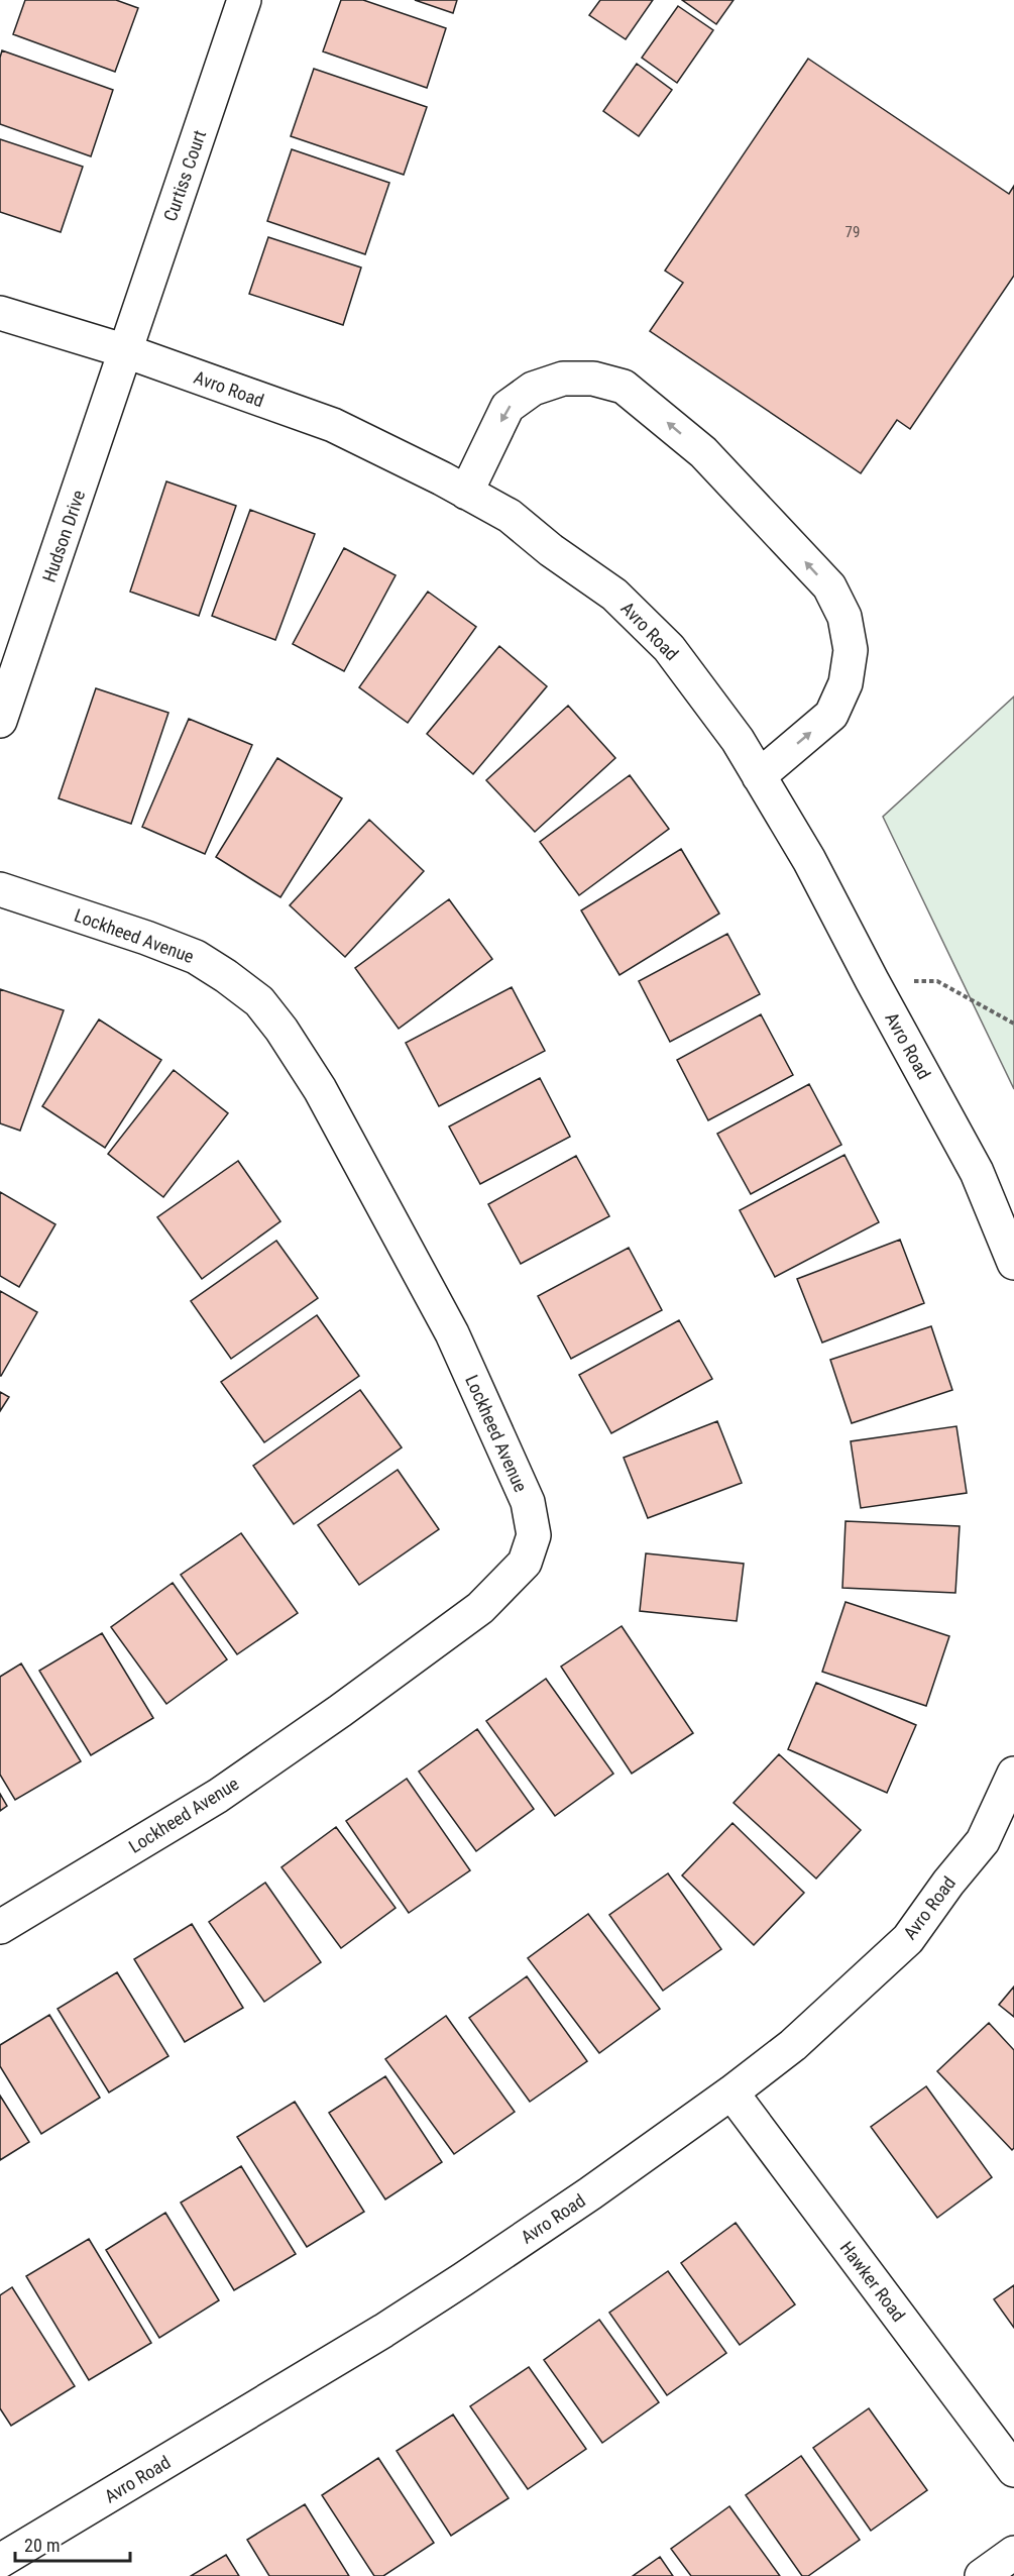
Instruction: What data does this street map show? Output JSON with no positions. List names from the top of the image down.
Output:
{
  "streets": {
    "street": [
      "Curtiss Court",
      "Avro Road",
      "Hudson Drive",
      "Lockheed Avenue",
      "Hawker Road"
    ]
  },
  "crossings": [
    ["Curtiss Court", "Avro Road"],
    ["Curtiss Court", "Hudson Drive"],
    ["Avro Road", "Hudson Drive"],
    ["Avro Road", "Hawker Road"]
  ],
  "house_numbers": ["79"],
  "scale_bar": "20 m"
}
